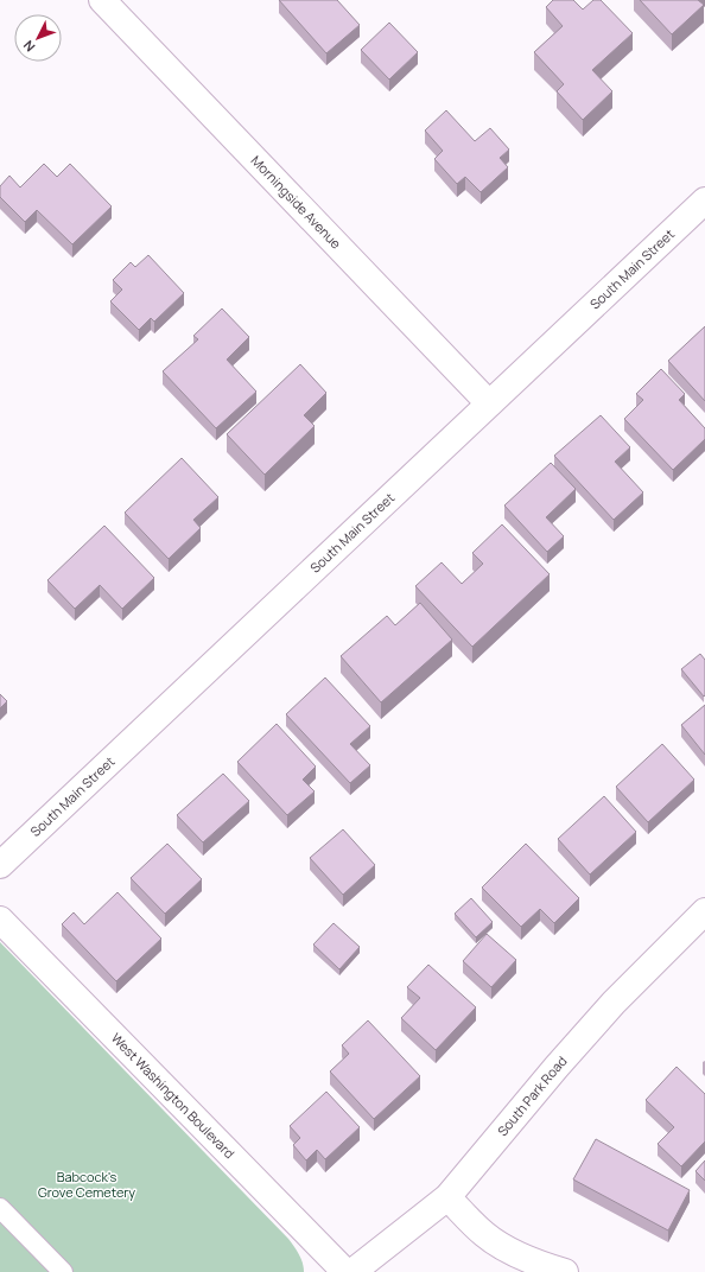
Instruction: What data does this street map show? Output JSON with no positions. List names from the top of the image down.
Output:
{
  "streets": {
    "street": [
      "Morningside Avenue",
      "South Main Street",
      "West Washington Boulevard",
      "South Park Road"
    ]
  },
  "crossings": [
    ["Morningside Avenue", "South Main Street"]
  ],
  "parks": ["Babcock's Grove Cemetery"],
  "north": "bottom left"
}
